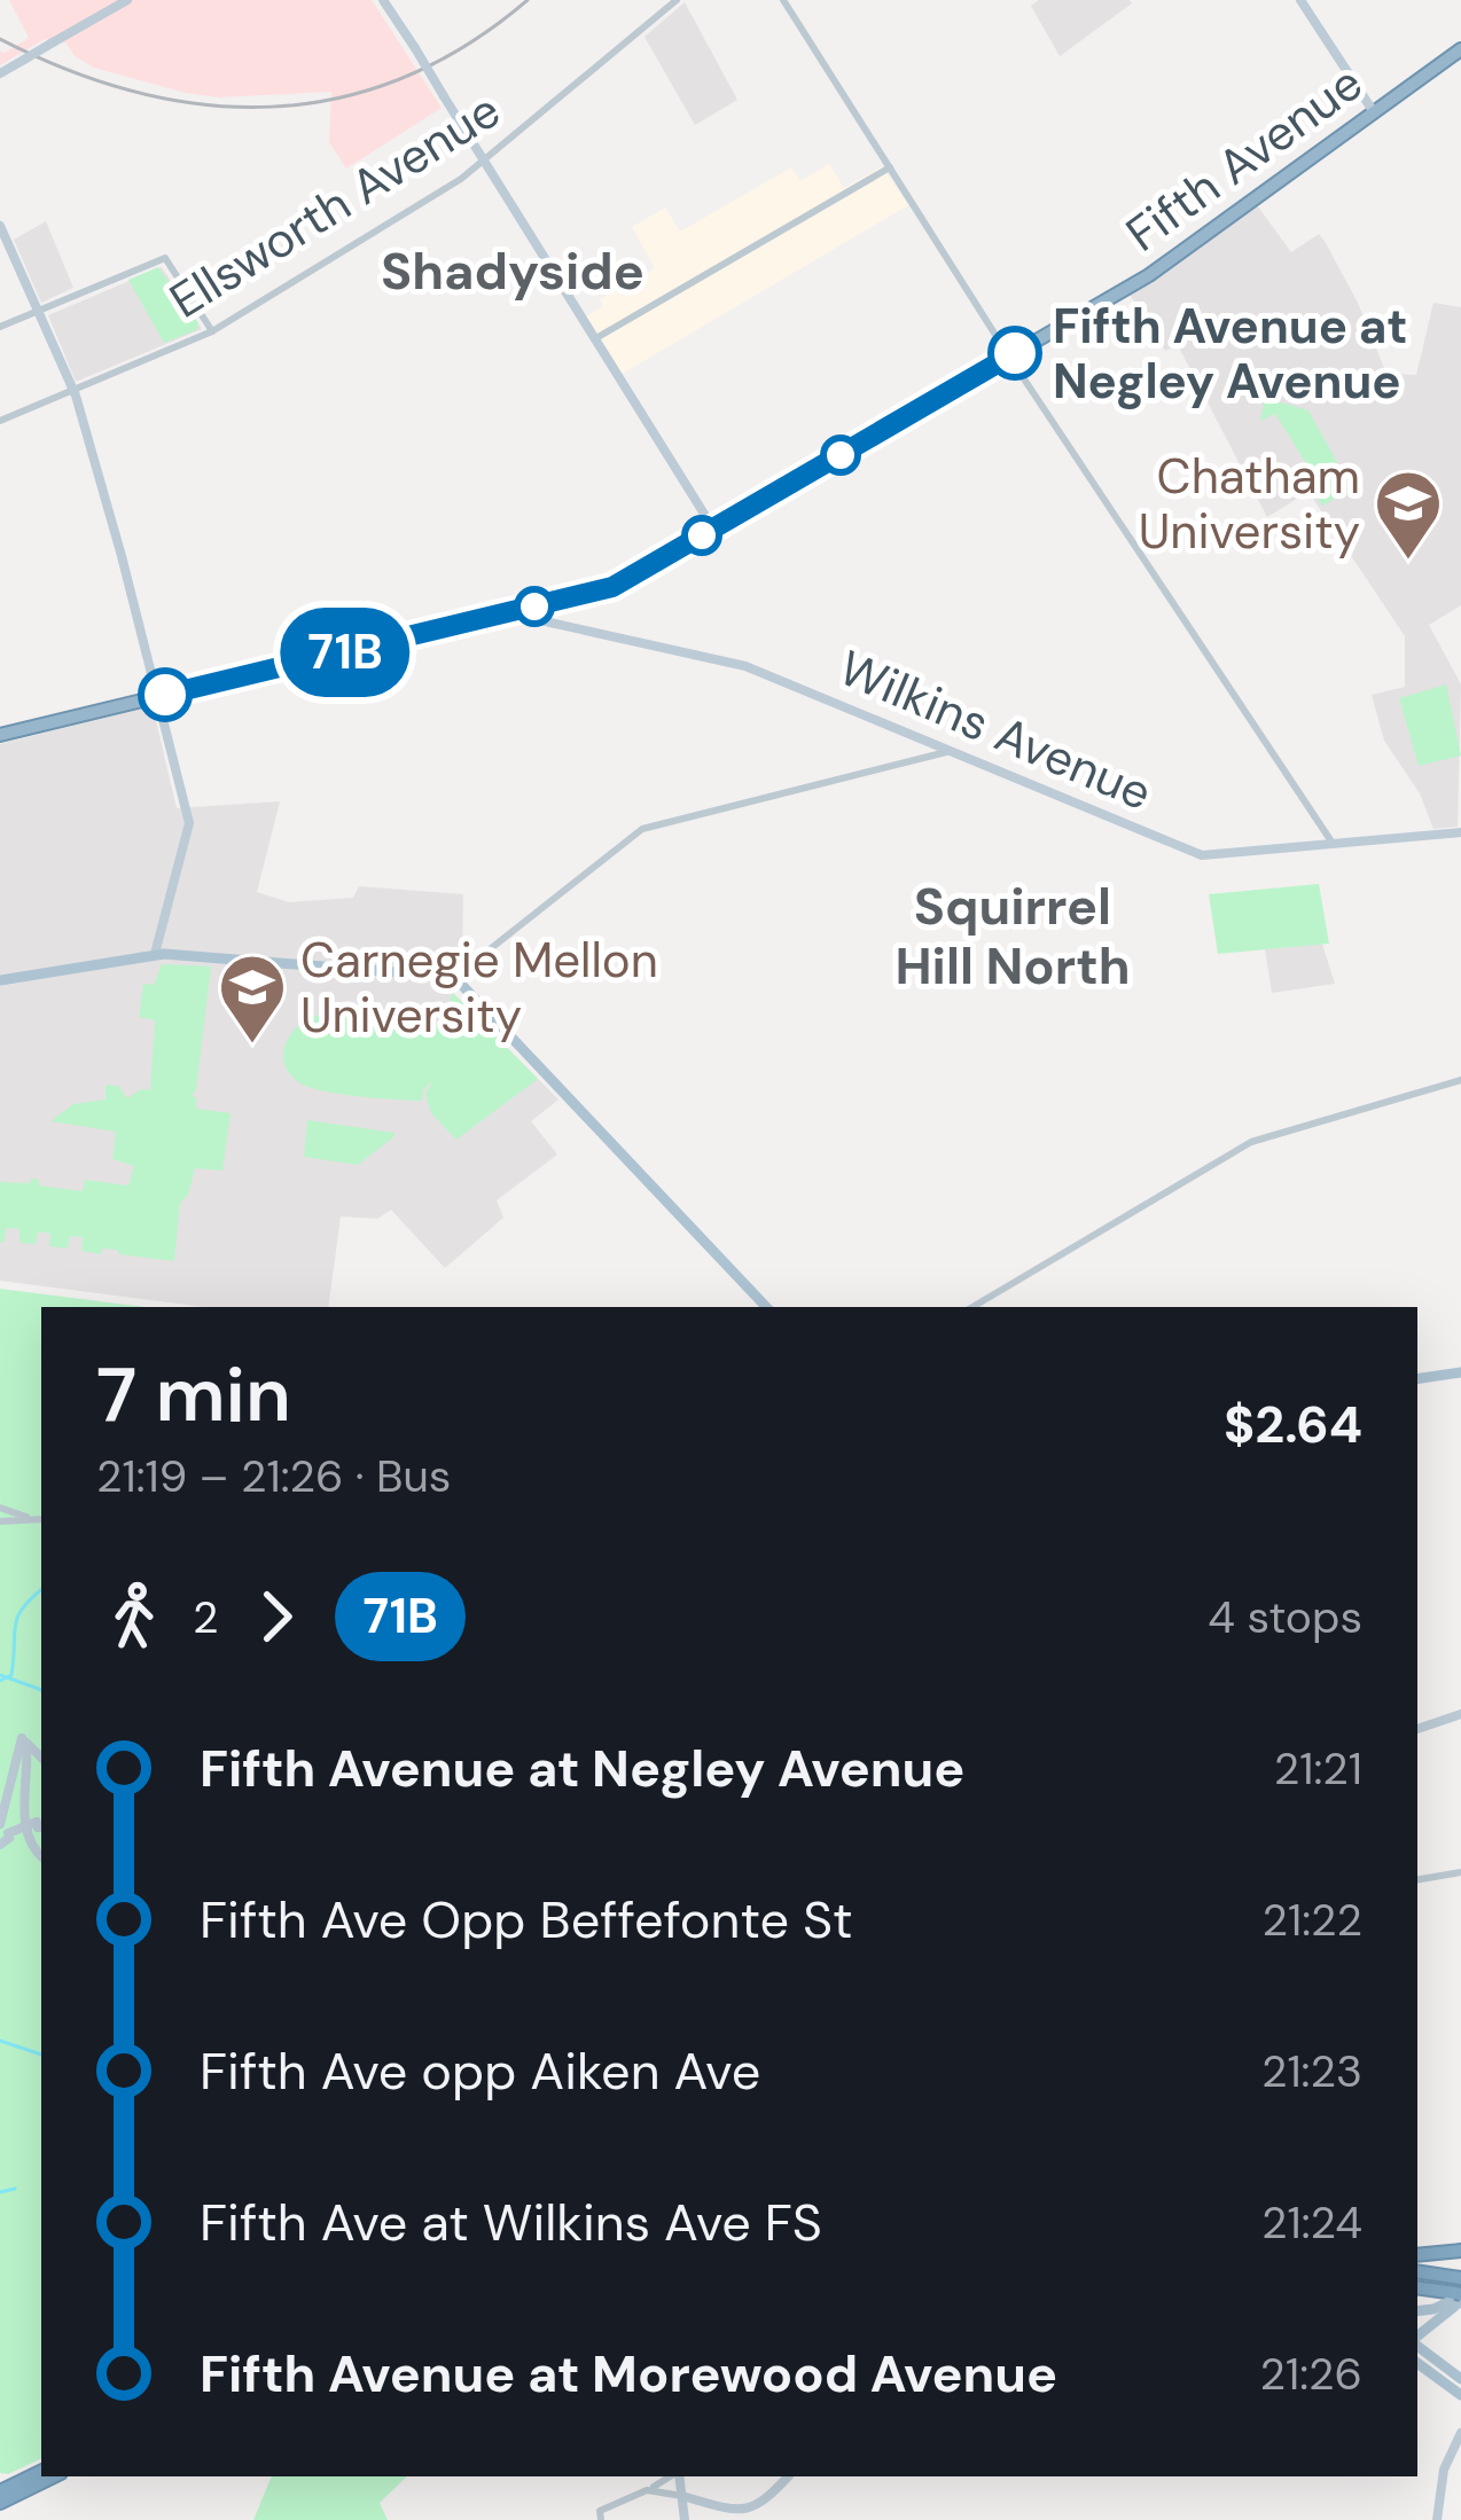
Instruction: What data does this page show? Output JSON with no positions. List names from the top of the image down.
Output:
{
  "streets": {
    "highway": ["Fifth Avenue"],
    "main road": ["Wilkins Avenue"],
    "street": ["Ellsworth Avenue"]
  },
  "crossings": [
    ["Fifth Avenue", "Wilkins Avenue"]
  ],
  "districts": ["Shadyside", "Squirrel Hill North"],
  "places": {
    "other": ["Fifth Avenue at Negley Avenue"],
    "school or university": ["Chatham University", "Carnegie Mellon University"]
  },
  "lines": ["bus line 71B"],
  "page": {
    "on_map": "71B",
    "heading": ["7 min", "21:19 – 21:26 · Bus", "$2.64"],
    "legs": ["2", "71B", "4 stops"],
    "list": [
      {
        "name": "Fifth Avenue at Negley Avenue",
        "value": "21:21"
      },
      {
        "name": "Fifth Ave Opp Beffefonte St",
        "value": "21:22"
      },
      {
        "name": "Fifth Ave opp Aiken Ave",
        "value": "21:23"
      },
      {
        "name": "Fifth Ave at Wilkins Ave FS",
        "value": "21:24"
      },
      {
        "name": "Fifth Avenue at Morewood Avenue",
        "value": "21:26"
      }
    ]
  }
}
